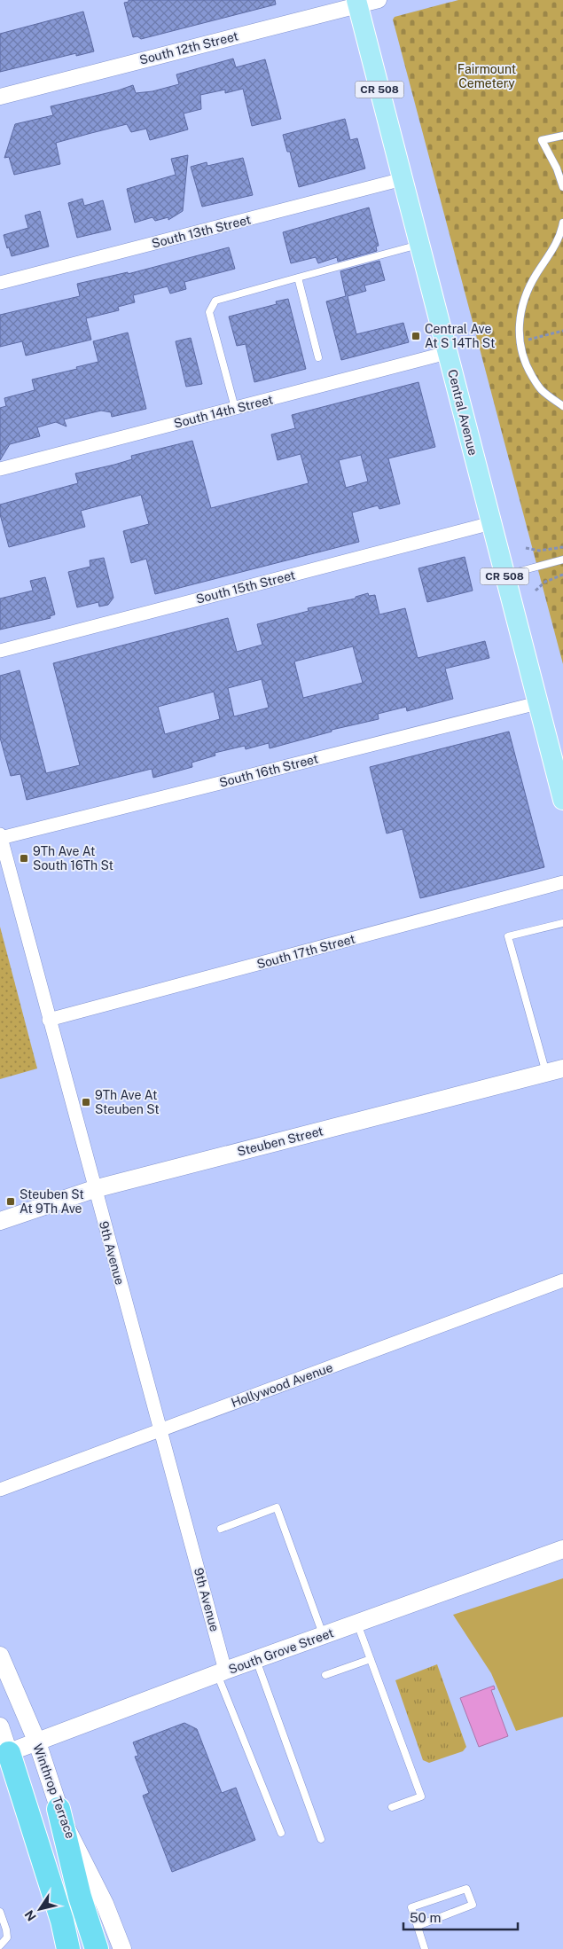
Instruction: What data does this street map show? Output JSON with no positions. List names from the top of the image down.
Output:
{
  "streets": {
    "main road": [
      "CR 508",
      "Central Avenue",
      "Steuben Street",
      "South Grove Street",
      "Winthrop Terrace"
    ],
    "street": [
      "South 12th Street",
      "South 13th Street",
      "South 14th Street",
      "South 15th Street",
      "South 16th Street",
      "South 17th Street",
      "9th Avenue",
      "Hollywood Avenue"
    ]
  },
  "crossings": [
    ["South 12th Street", "Central Avenue"],
    ["South 13th Street", "Central Avenue"],
    ["South 14th Street", "Central Avenue"],
    ["Central Avenue", "South 15th Street"],
    ["Central Avenue", "South 16th Street"],
    ["South 16th Street", "9th Avenue"],
    ["South 17th Street", "9th Avenue"],
    ["Steuben Street", "9th Avenue"],
    ["9th Avenue", "Hollywood Avenue"],
    ["9th Avenue", "South Grove Street"],
    ["South Grove Street", "Winthrop Terrace"]
  ],
  "parks": ["Fairmount Cemetery"],
  "places": {
    "transit": [
      "Central Ave At S 14Th St",
      "9Th Ave At South 16Th St",
      "9Th Ave At Steuben St",
      "Steuben St At 9Th Ave"
    ]
  },
  "scale_bar": "50 m",
  "north": "bottom left"
}
